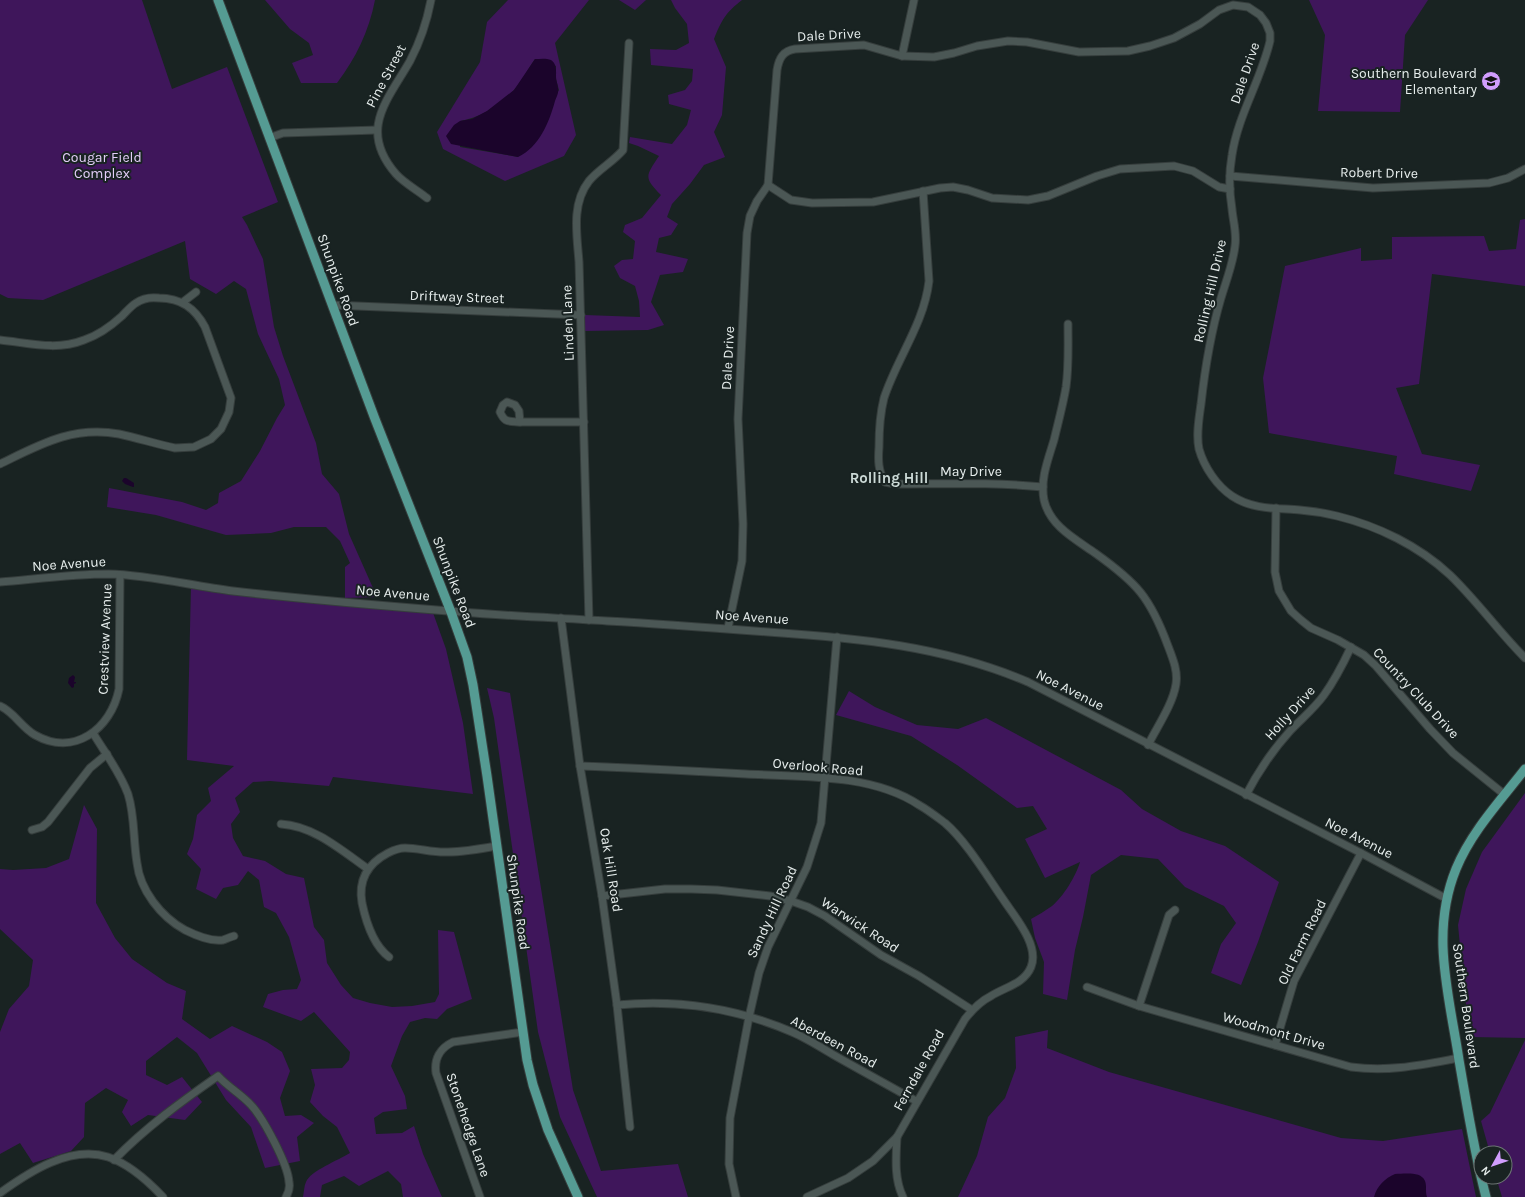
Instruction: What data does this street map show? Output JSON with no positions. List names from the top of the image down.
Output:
{
  "streets": {
    "main road": ["Shunpike Road", "Southern Boulevard"],
    "street": [
      "Dale Drive",
      "Pine Street",
      "Robert Drive",
      "Rolling Hill Drive",
      "Driftway Street",
      "Linden Lane",
      "May Drive",
      "Noe Avenue",
      "Crestview Avenue",
      "Country Club Drive",
      "Holly Drive",
      "Overlook Road",
      "Oak Hill Road",
      "Sandy Hill Road",
      "Warwick Road",
      "Old Farm Road",
      "Woodmont Drive",
      "Aberdeen Road",
      "Ferndale Road",
      "Stonehedge Lane"
    ]
  },
  "crossings": [
    ["Dale Drive", "Robert Drive"],
    ["Dale Drive", "Rolling Hill Drive"],
    ["Dale Drive", "Noe Avenue"],
    ["Pine Street", "Shunpike Road"],
    ["Shunpike Road", "Driftway Street"],
    ["Shunpike Road", "Noe Avenue"],
    ["Shunpike Road", "Stonehedge Lane"],
    ["Rolling Hill Drive", "Country Club Drive"],
    ["Driftway Street", "Linden Lane"],
    ["Linden Lane", "Noe Avenue"],
    ["Noe Avenue", "Crestview Avenue"],
    ["Noe Avenue", "Holly Drive"],
    ["Noe Avenue", "Oak Hill Road"],
    ["Noe Avenue", "Sandy Hill Road"],
    ["Noe Avenue", "Old Farm Road"],
    ["Noe Avenue", "Southern Boulevard"],
    ["Country Club Drive", "Holly Drive"],
    ["Country Club Drive", "Southern Boulevard"],
    ["Overlook Road", "Oak Hill Road"],
    ["Overlook Road", "Sandy Hill Road"],
    ["Overlook Road", "Ferndale Road"],
    ["Oak Hill Road", "Warwick Road"],
    ["Oak Hill Road", "Aberdeen Road"],
    ["Sandy Hill Road", "Warwick Road"],
    ["Sandy Hill Road", "Aberdeen Road"],
    ["Warwick Road", "Ferndale Road"],
    ["Old Farm Road", "Woodmont Drive"],
    ["Southern Boulevard", "Woodmont Drive"],
    ["Aberdeen Road", "Ferndale Road"]
  ],
  "districts": ["Rolling Hill"],
  "parks": ["Cougar Field Complex"],
  "places": {
    "school or university": ["Southern Boulevard Elementary"]
  },
  "north": "bottom left"
}
